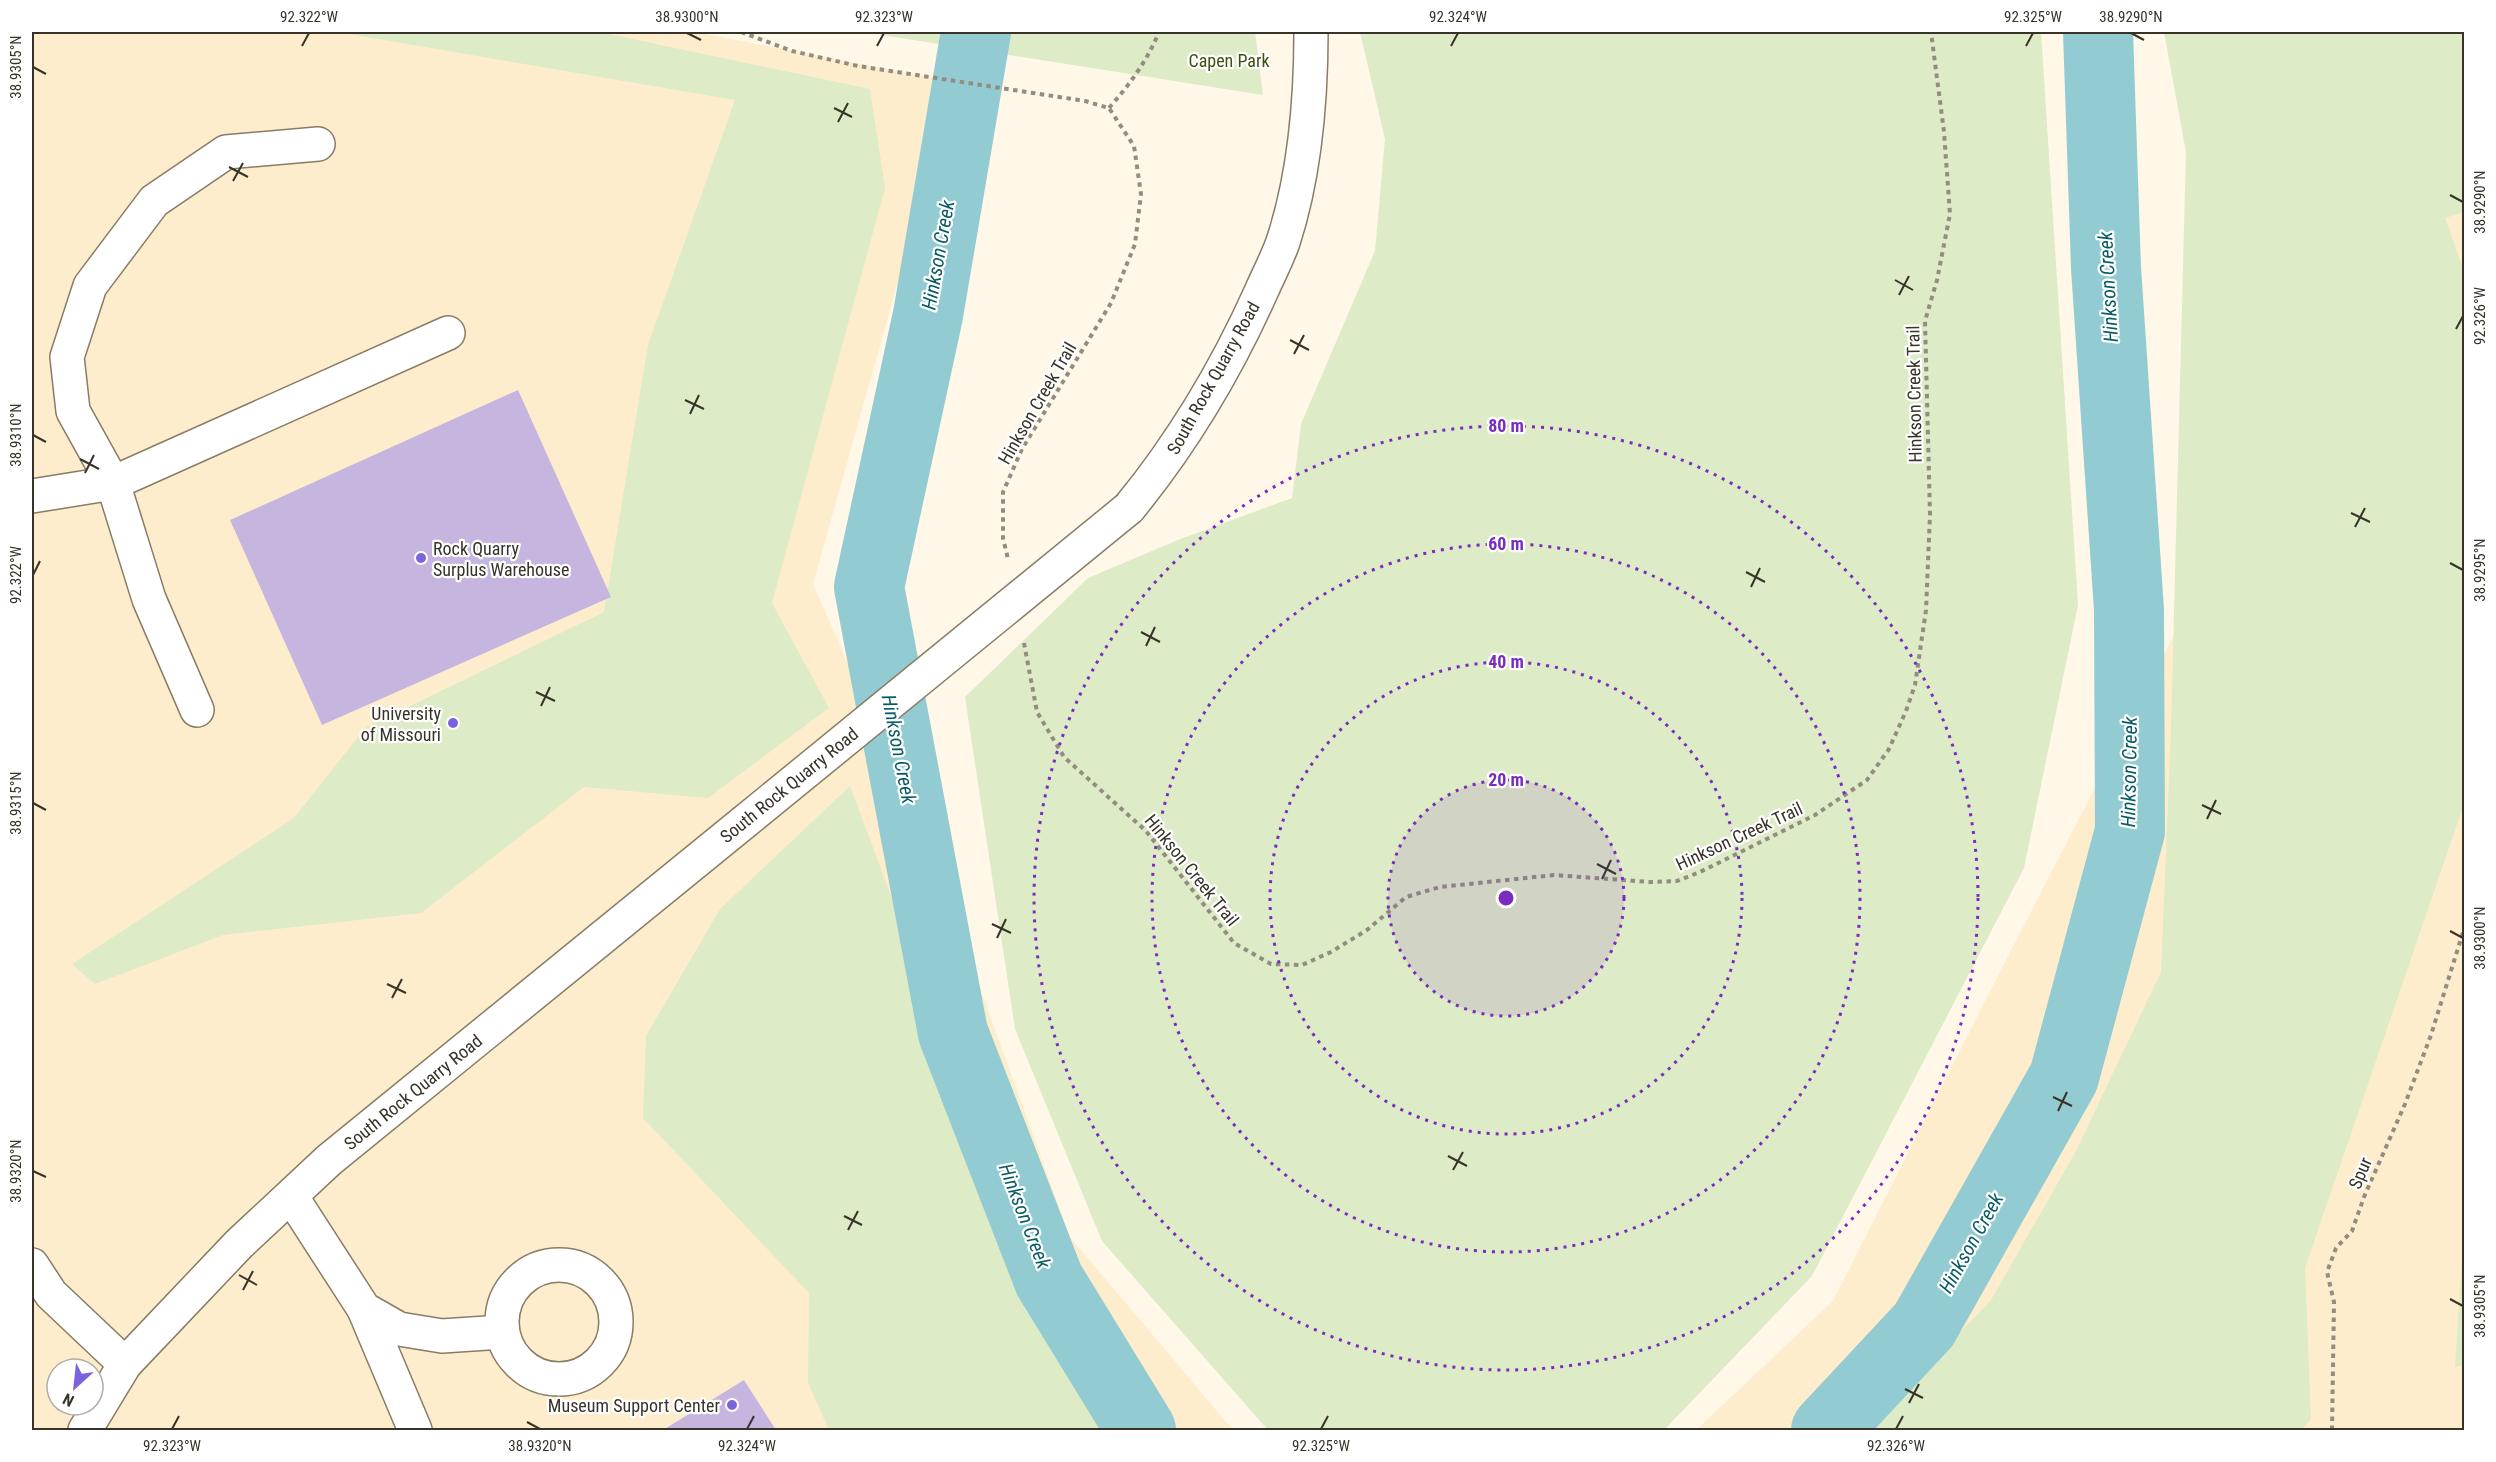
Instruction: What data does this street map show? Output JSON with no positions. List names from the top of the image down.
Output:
{
  "streets": {
    "street": ["South Rock Quarry Road"],
    "path": ["Hinkson Creek Trail", "Spur"]
  },
  "water": ["Hinkson Creek"],
  "parks": ["Capen Park"],
  "places": ["Rock Quarry Surplus Warehouse", "University of Missouri", "Museum Support Center"],
  "north": "bottom left",
  "coordinates": [
    "92.322°W",
    "38.9300°N",
    "92.323°W",
    "92.324°W",
    "92.325°W",
    "38.9290°N",
    "38.9305°N",
    "92.326°W",
    "38.9310°N",
    "38.9295°N",
    "38.9315°N",
    "38.9320°N"
  ],
  "rings": [
    "80 m",
    "60 m",
    "40 m",
    "20 m"
  ]
}
